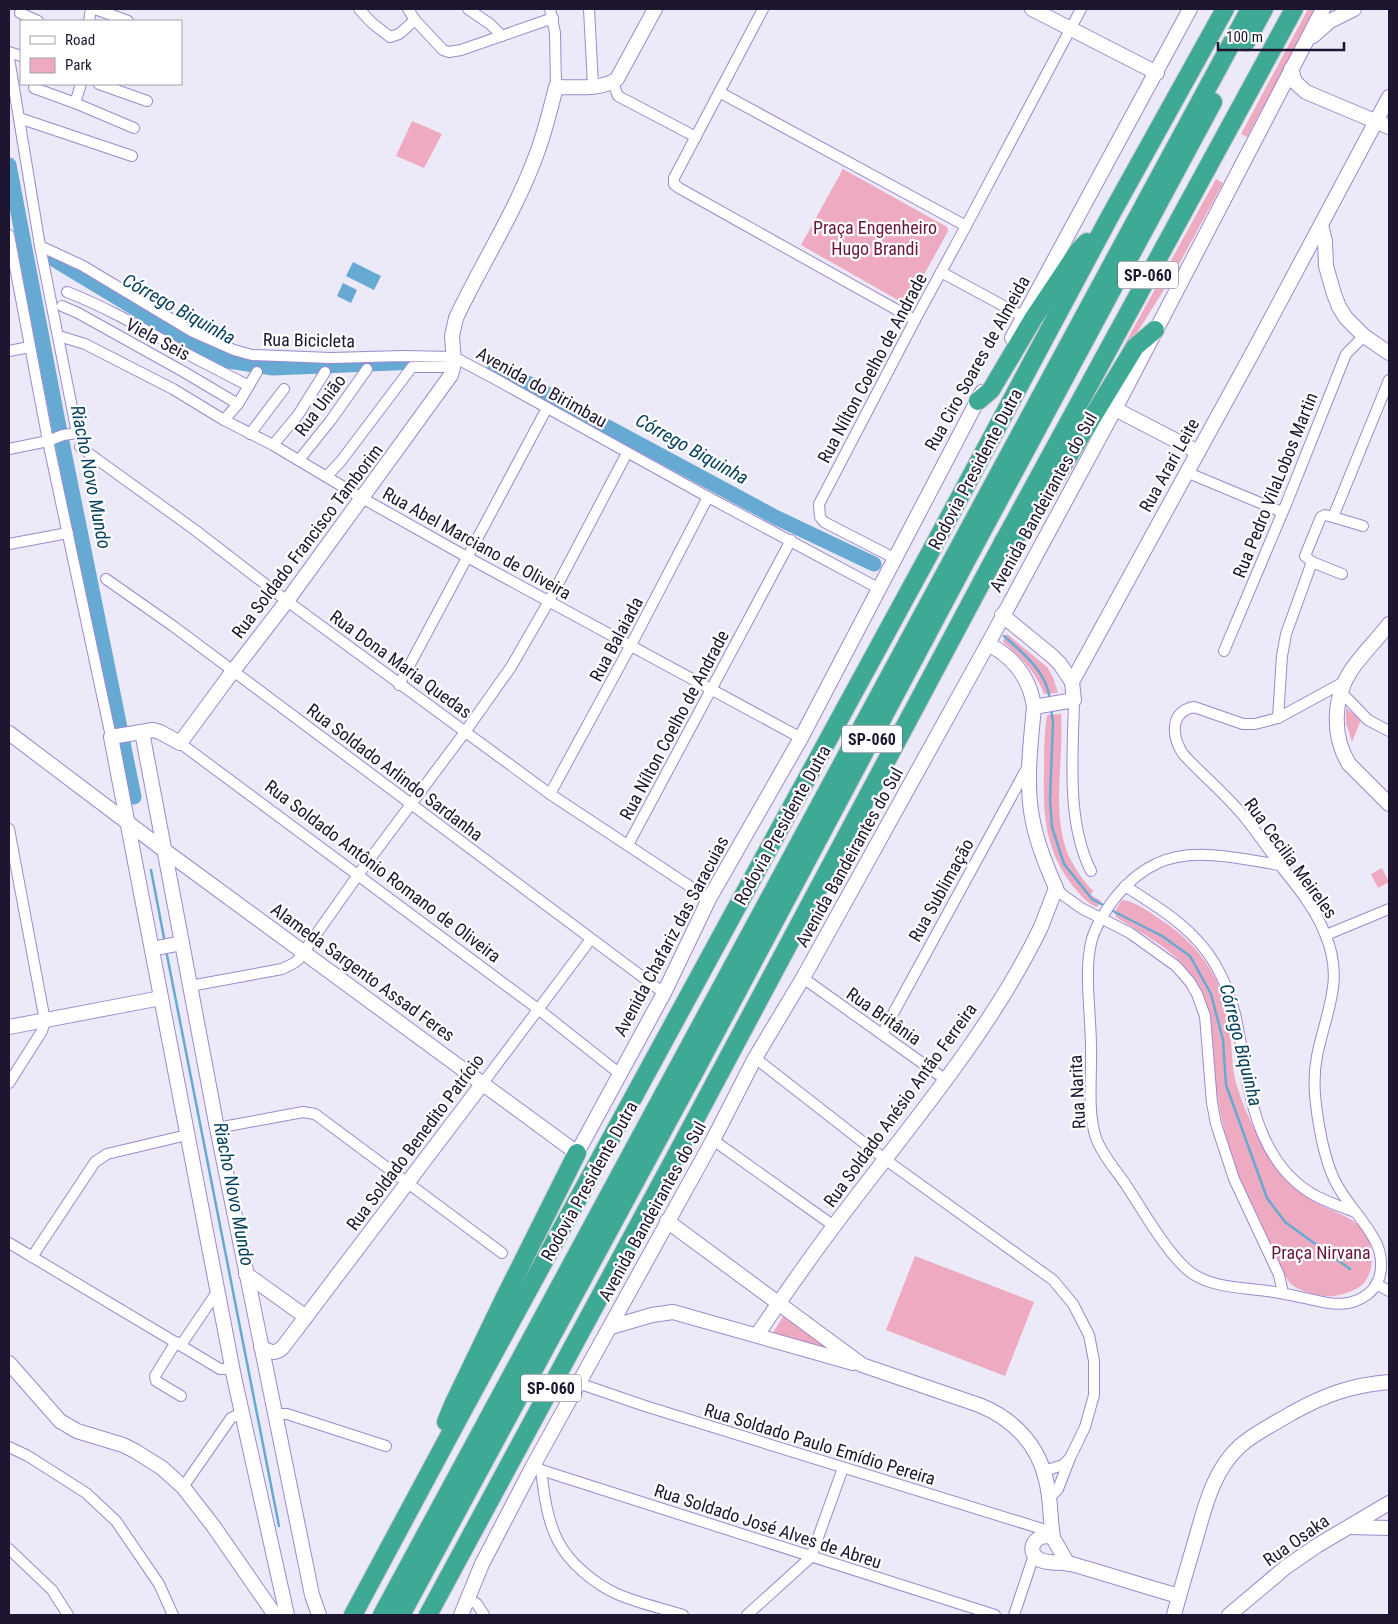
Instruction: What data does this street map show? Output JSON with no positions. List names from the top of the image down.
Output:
{
  "streets": {
    "highway": ["SP-060", "Rodovia Presidente Dutra"],
    "street": [
      "Viela Seis",
      "Rua Bicicleta",
      "Rua Ciro Soares de Almeida",
      "Rua Nílton Coelho de Andrade",
      "Avenida do Birimbau",
      "Rua União",
      "Rua Arari Leite",
      "Rua Pedro VilaLobos Martin",
      "Avenida Bandeirantes do Sul",
      "Rua Soldado Francisco Tamborim",
      "Rua Abel Marciano de Oliveira",
      "Rua Balaiada",
      "Rua Dona Maria Quedas",
      "Rua Soldado Arlindo Sardanha",
      "Rua Cecilia Meireles",
      "Rua Soldado Antônio Romano de Oliveira",
      "Rua Sublimação",
      "Avenida Chafariz das Saracuias",
      "Alameda Sargento Assad Feres",
      "Rua Britânia",
      "Rua Narita",
      "Rua Soldado Anésio Antão Ferreira",
      "Rua Soldado Benedito Patrício",
      "Rua Soldado Paulo Emídio Pereira",
      "Rua Soldado José Alves de Abreu",
      "Rua Osaka"
    ]
  },
  "crossings": [
    ["Rua Bicicleta", "Avenida do Birimbau"],
    ["Rua Bicicleta", "Rua Soldado Francisco Tamborim"],
    ["Rua Ciro Soares de Almeida", "Rua Nílton Coelho de Andrade"],
    ["Rua Ciro Soares de Almeida", "Avenida do Birimbau"],
    ["Rua Ciro Soares de Almeida", "Rua Abel Marciano de Oliveira"],
    ["Rua Ciro Soares de Almeida", "Avenida Chafariz das Saracuias"],
    ["Rua Nílton Coelho de Andrade", "Avenida do Birimbau"],
    ["Rua Nílton Coelho de Andrade", "Rua Abel Marciano de Oliveira"],
    ["Rua Nílton Coelho de Andrade", "Rua Dona Maria Quedas"],
    ["Avenida do Birimbau", "Rua Soldado Francisco Tamborim"],
    ["Avenida do Birimbau", "Rua Balaiada"],
    ["Rua União", "Rua Abel Marciano de Oliveira"],
    ["Avenida Bandeirantes do Sul", "Rua Britânia"],
    ["Avenida Bandeirantes do Sul", "Rua Soldado Paulo Emídio Pereira"],
    ["Avenida Bandeirantes do Sul", "Rua Soldado José Alves de Abreu"],
    ["Rua Soldado Francisco Tamborim", "Rua Abel Marciano de Oliveira"],
    ["Rua Soldado Francisco Tamborim", "Rua Dona Maria Quedas"],
    ["Rua Soldado Francisco Tamborim", "Rua Soldado Arlindo Sardanha"],
    ["Rua Soldado Francisco Tamborim", "Rua Soldado Antônio Romano de Oliveira"],
    ["Rua Abel Marciano de Oliveira", "Rua Balaiada"],
    ["Rua Abel Marciano de Oliveira", "Avenida Chafariz das Saracuias"],
    ["Rua Balaiada", "Rua Dona Maria Quedas"],
    ["Rua Dona Maria Quedas", "Avenida Chafariz das Saracuias"],
    ["Rua Soldado Arlindo Sardanha", "Avenida Chafariz das Saracuias"],
    ["Rua Soldado Arlindo Sardanha", "Rua Soldado Benedito Patrício"],
    ["Rua Cecilia Meireles", "Rua Narita"],
    ["Rua Soldado Antônio Romano de Oliveira", "Avenida Chafariz das Saracuias"],
    ["Rua Soldado Antônio Romano de Oliveira", "Rua Soldado Benedito Patrício"],
    ["Rua Sublimação", "Rua Britânia"],
    ["Avenida Chafariz das Saracuias", "Alameda Sargento Assad Feres"],
    ["Alameda Sargento Assad Feres", "Rua Soldado Benedito Patrício"],
    ["Rua Britânia", "Rua Soldado Anésio Antão Ferreira"]
  ],
  "water": ["Córrego Biquinha", "Riacho Novo Mundo"],
  "parks": ["Praça Engenheiro Hugo Brandi", "Praça Nirvana"],
  "legend": ["Road", "Park"],
  "scale_bar": "100 m"
}
